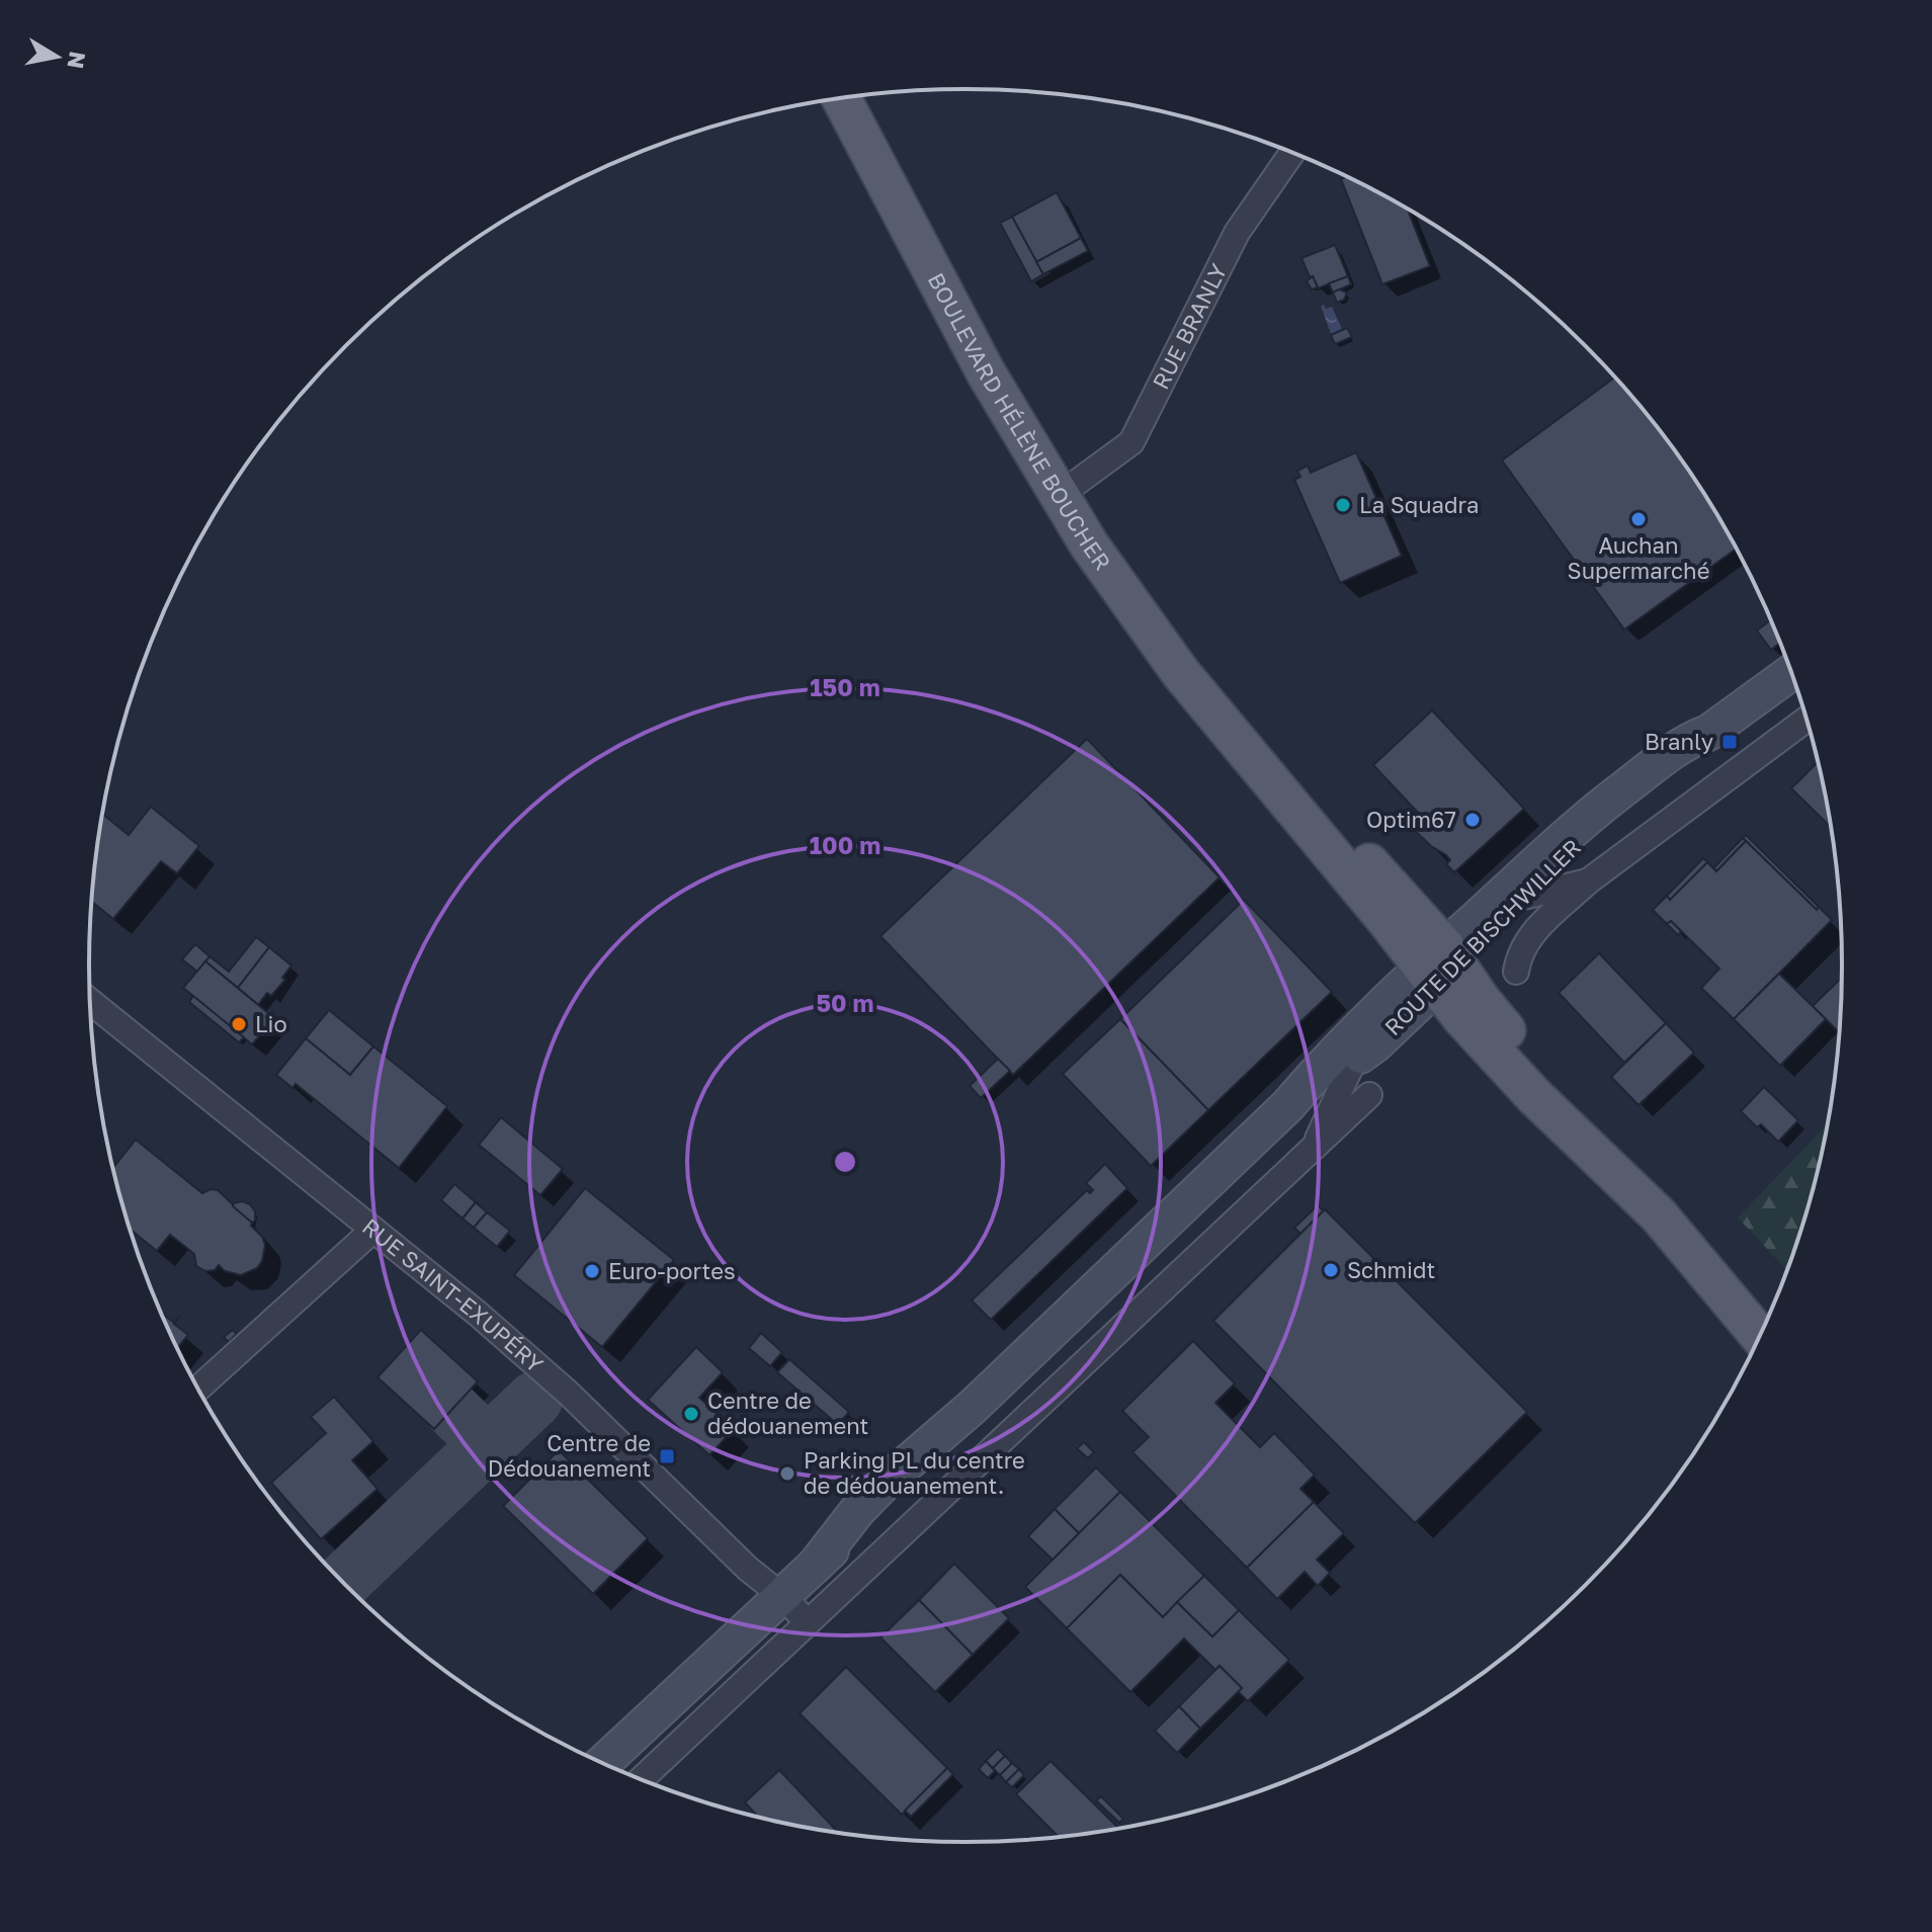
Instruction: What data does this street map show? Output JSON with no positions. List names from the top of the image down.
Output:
{
  "streets": {
    "main road": ["BOULEVARD HÉLÈNE BOUCHER"],
    "street": ["RUE BRANLY", "ROUTE DE BISCHWILLER", "RUE SAINT-EXUPÉRY"]
  },
  "crossings": [
    ["RUE BRANLY", "BOULEVARD HÉLÈNE BOUCHER"],
    ["BOULEVARD HÉLÈNE BOUCHER", "ROUTE DE BISCHWILLER"],
    ["ROUTE DE BISCHWILLER", "RUE SAINT-EXUPÉRY"]
  ],
  "places": {
    "other": [
      "La Squadra",
      "Auchan Supermarché",
      "Optim67",
      "Lio",
      "Schmidt",
      "Euro-portes",
      "Centre de dédouanement",
      "Parking PL du centre de dédouanement."
    ],
    "transit": ["Branly", "Centre de Dédouanement"]
  },
  "north": "right",
  "rings": ["150 m", "100 m", "50 m"]
}
